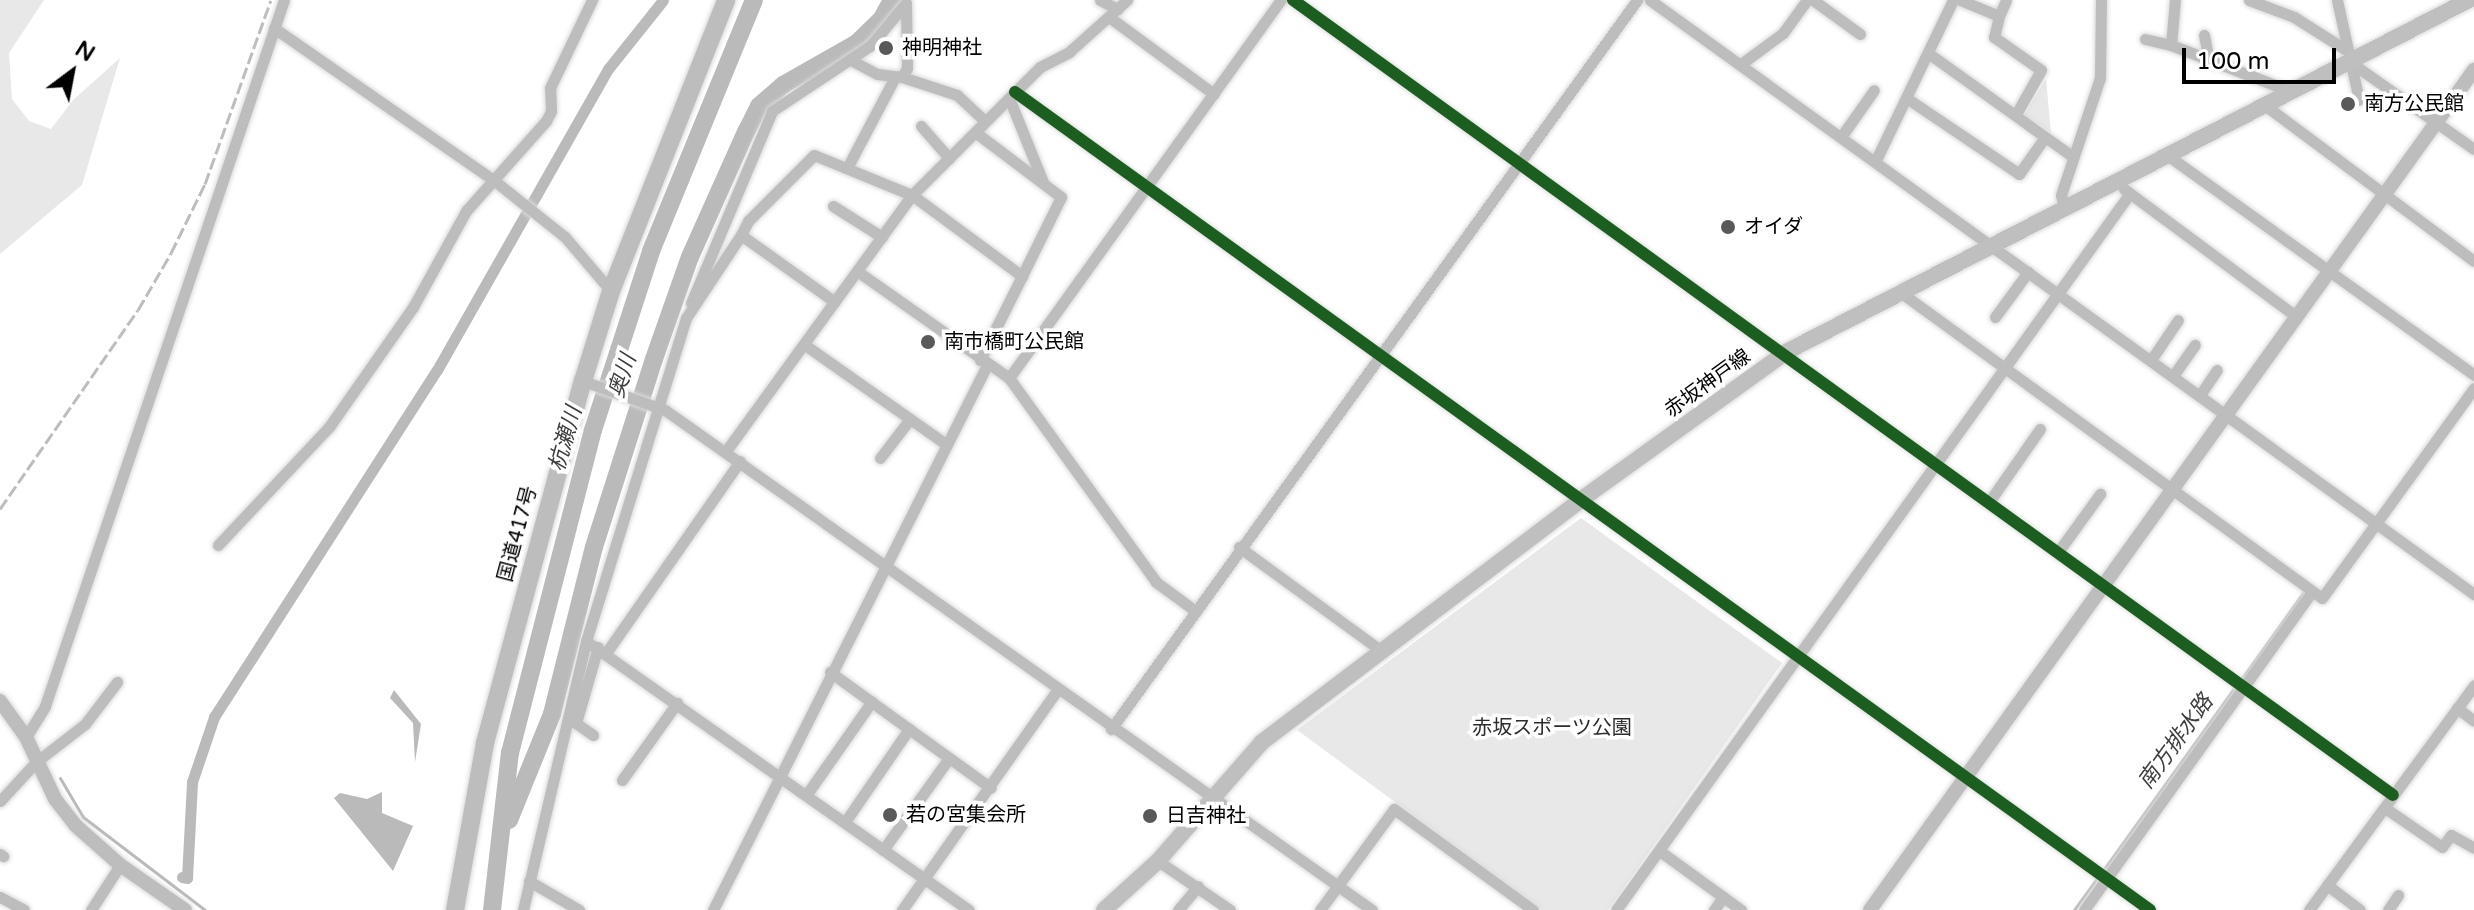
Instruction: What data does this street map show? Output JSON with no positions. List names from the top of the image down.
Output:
{
  "streets": {
    "highway": ["国道417号"],
    "main road": ["赤坂神戸線"]
  },
  "water": ["奥川", "杭瀬川", "南方排水路"],
  "parks": ["赤坂スポーツ公園"],
  "places": [
    "神明神社",
    "南方公民館",
    "オイダ",
    "南市橋町公民館",
    "若の宮集会所",
    "日吉神社"
  ],
  "scale_bar": "100 m",
  "north": "top right"
}
